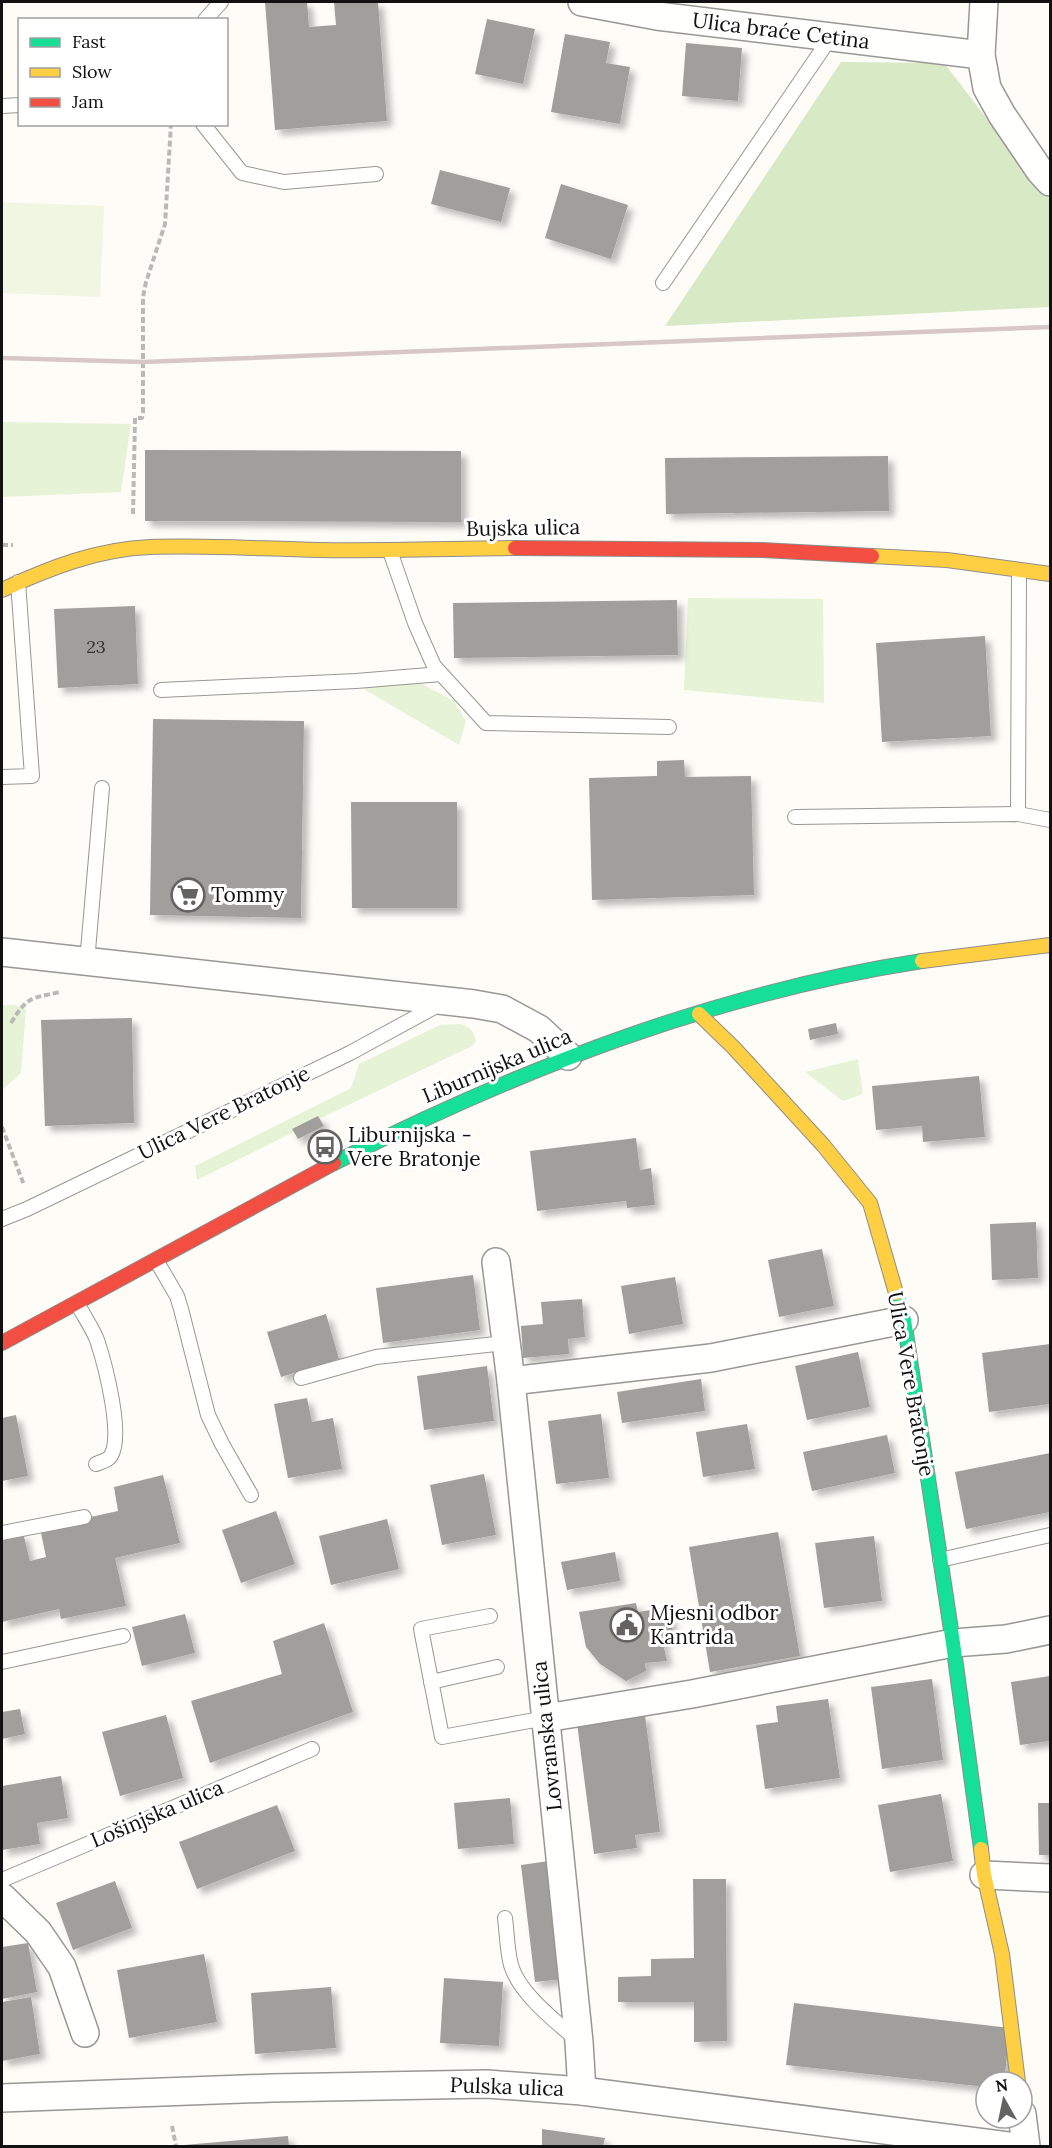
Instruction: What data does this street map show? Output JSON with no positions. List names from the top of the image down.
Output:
{
  "streets": {
    "street": [
      "Ulica braće Cetina",
      "Bujska ulica",
      "Liburnijska ulica",
      "Ulica Vere Bratonje",
      "Lovranska ulica",
      "Pulska ulica"
    ],
    "lane": ["Lošinjska ulica"]
  },
  "crossings": [
    ["Liburnijska ulica", "Ulica Vere Bratonje"],
    ["Lovranska ulica", "Pulska ulica"]
  ],
  "places": {
    "supermarket": ["Tommy"],
    "bus stop": ["Liburnijska - Vere Bratonje"],
    "public building": ["Mjesni odbor Kantrida"]
  },
  "house_numbers": ["23"],
  "legend": ["Fast", "Slow", "Jam"],
  "north": "top"
}
